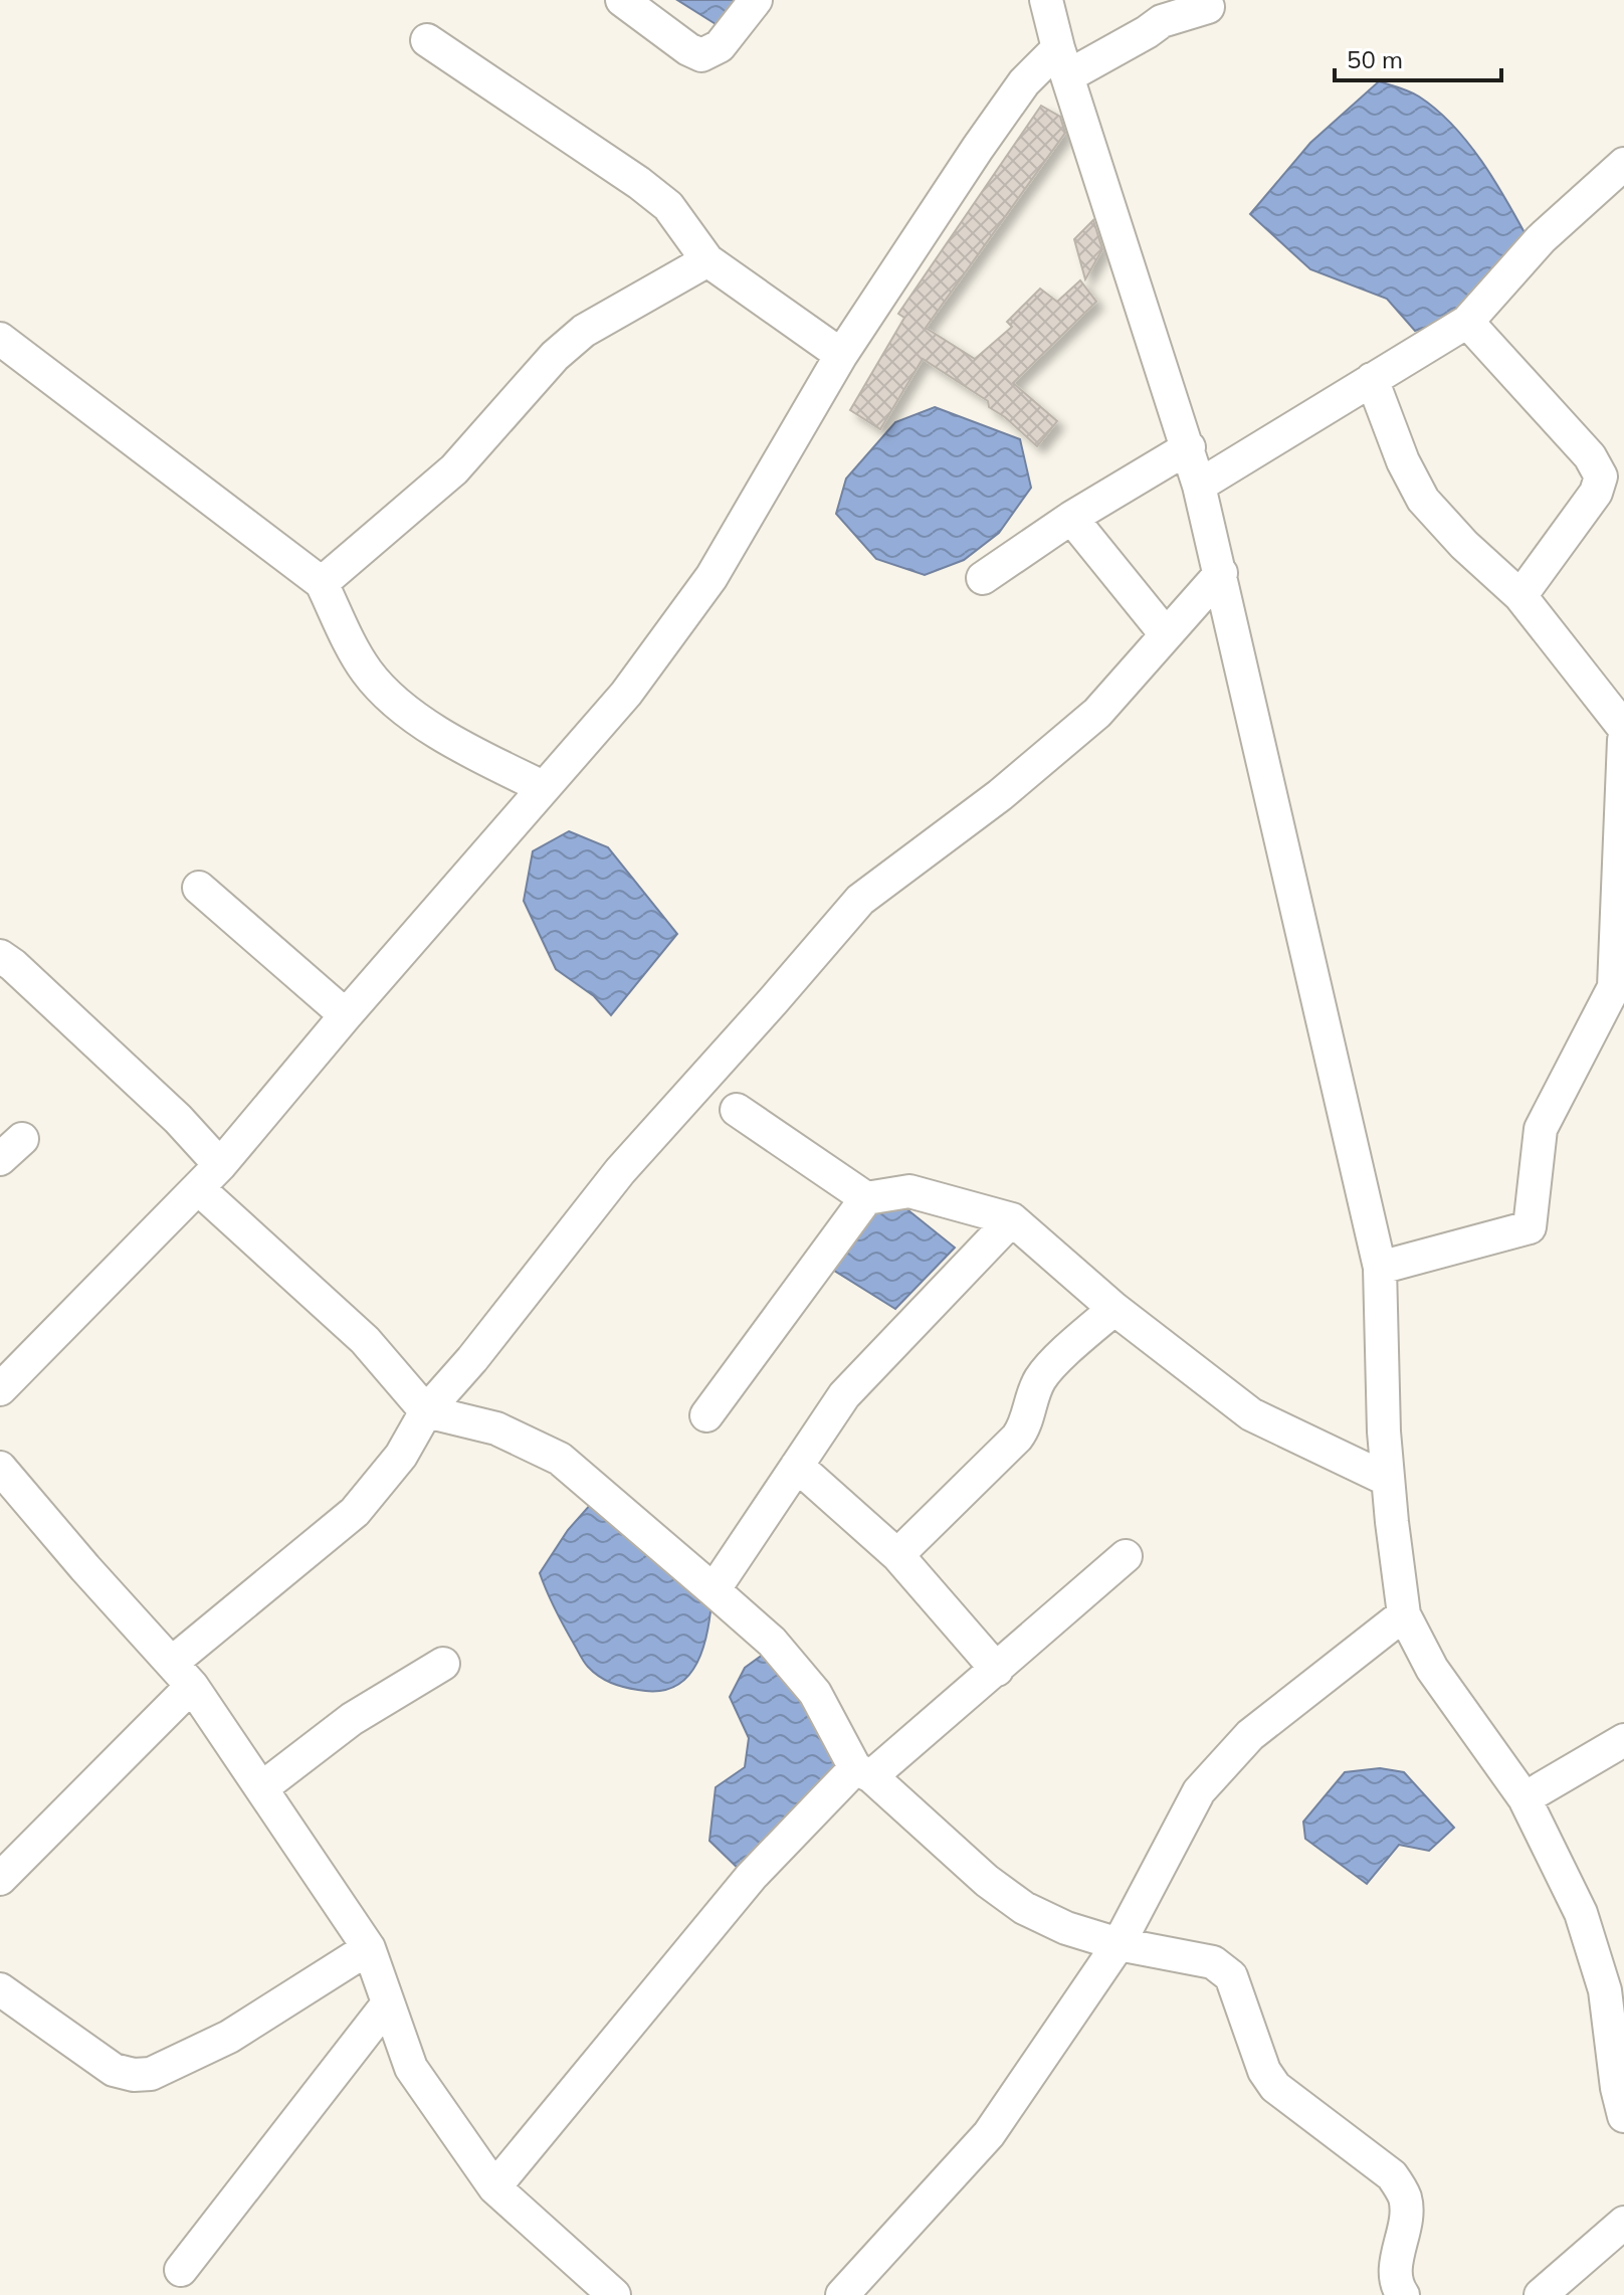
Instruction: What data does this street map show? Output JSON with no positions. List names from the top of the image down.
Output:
{
  "scale_bar": "50 m"
}
